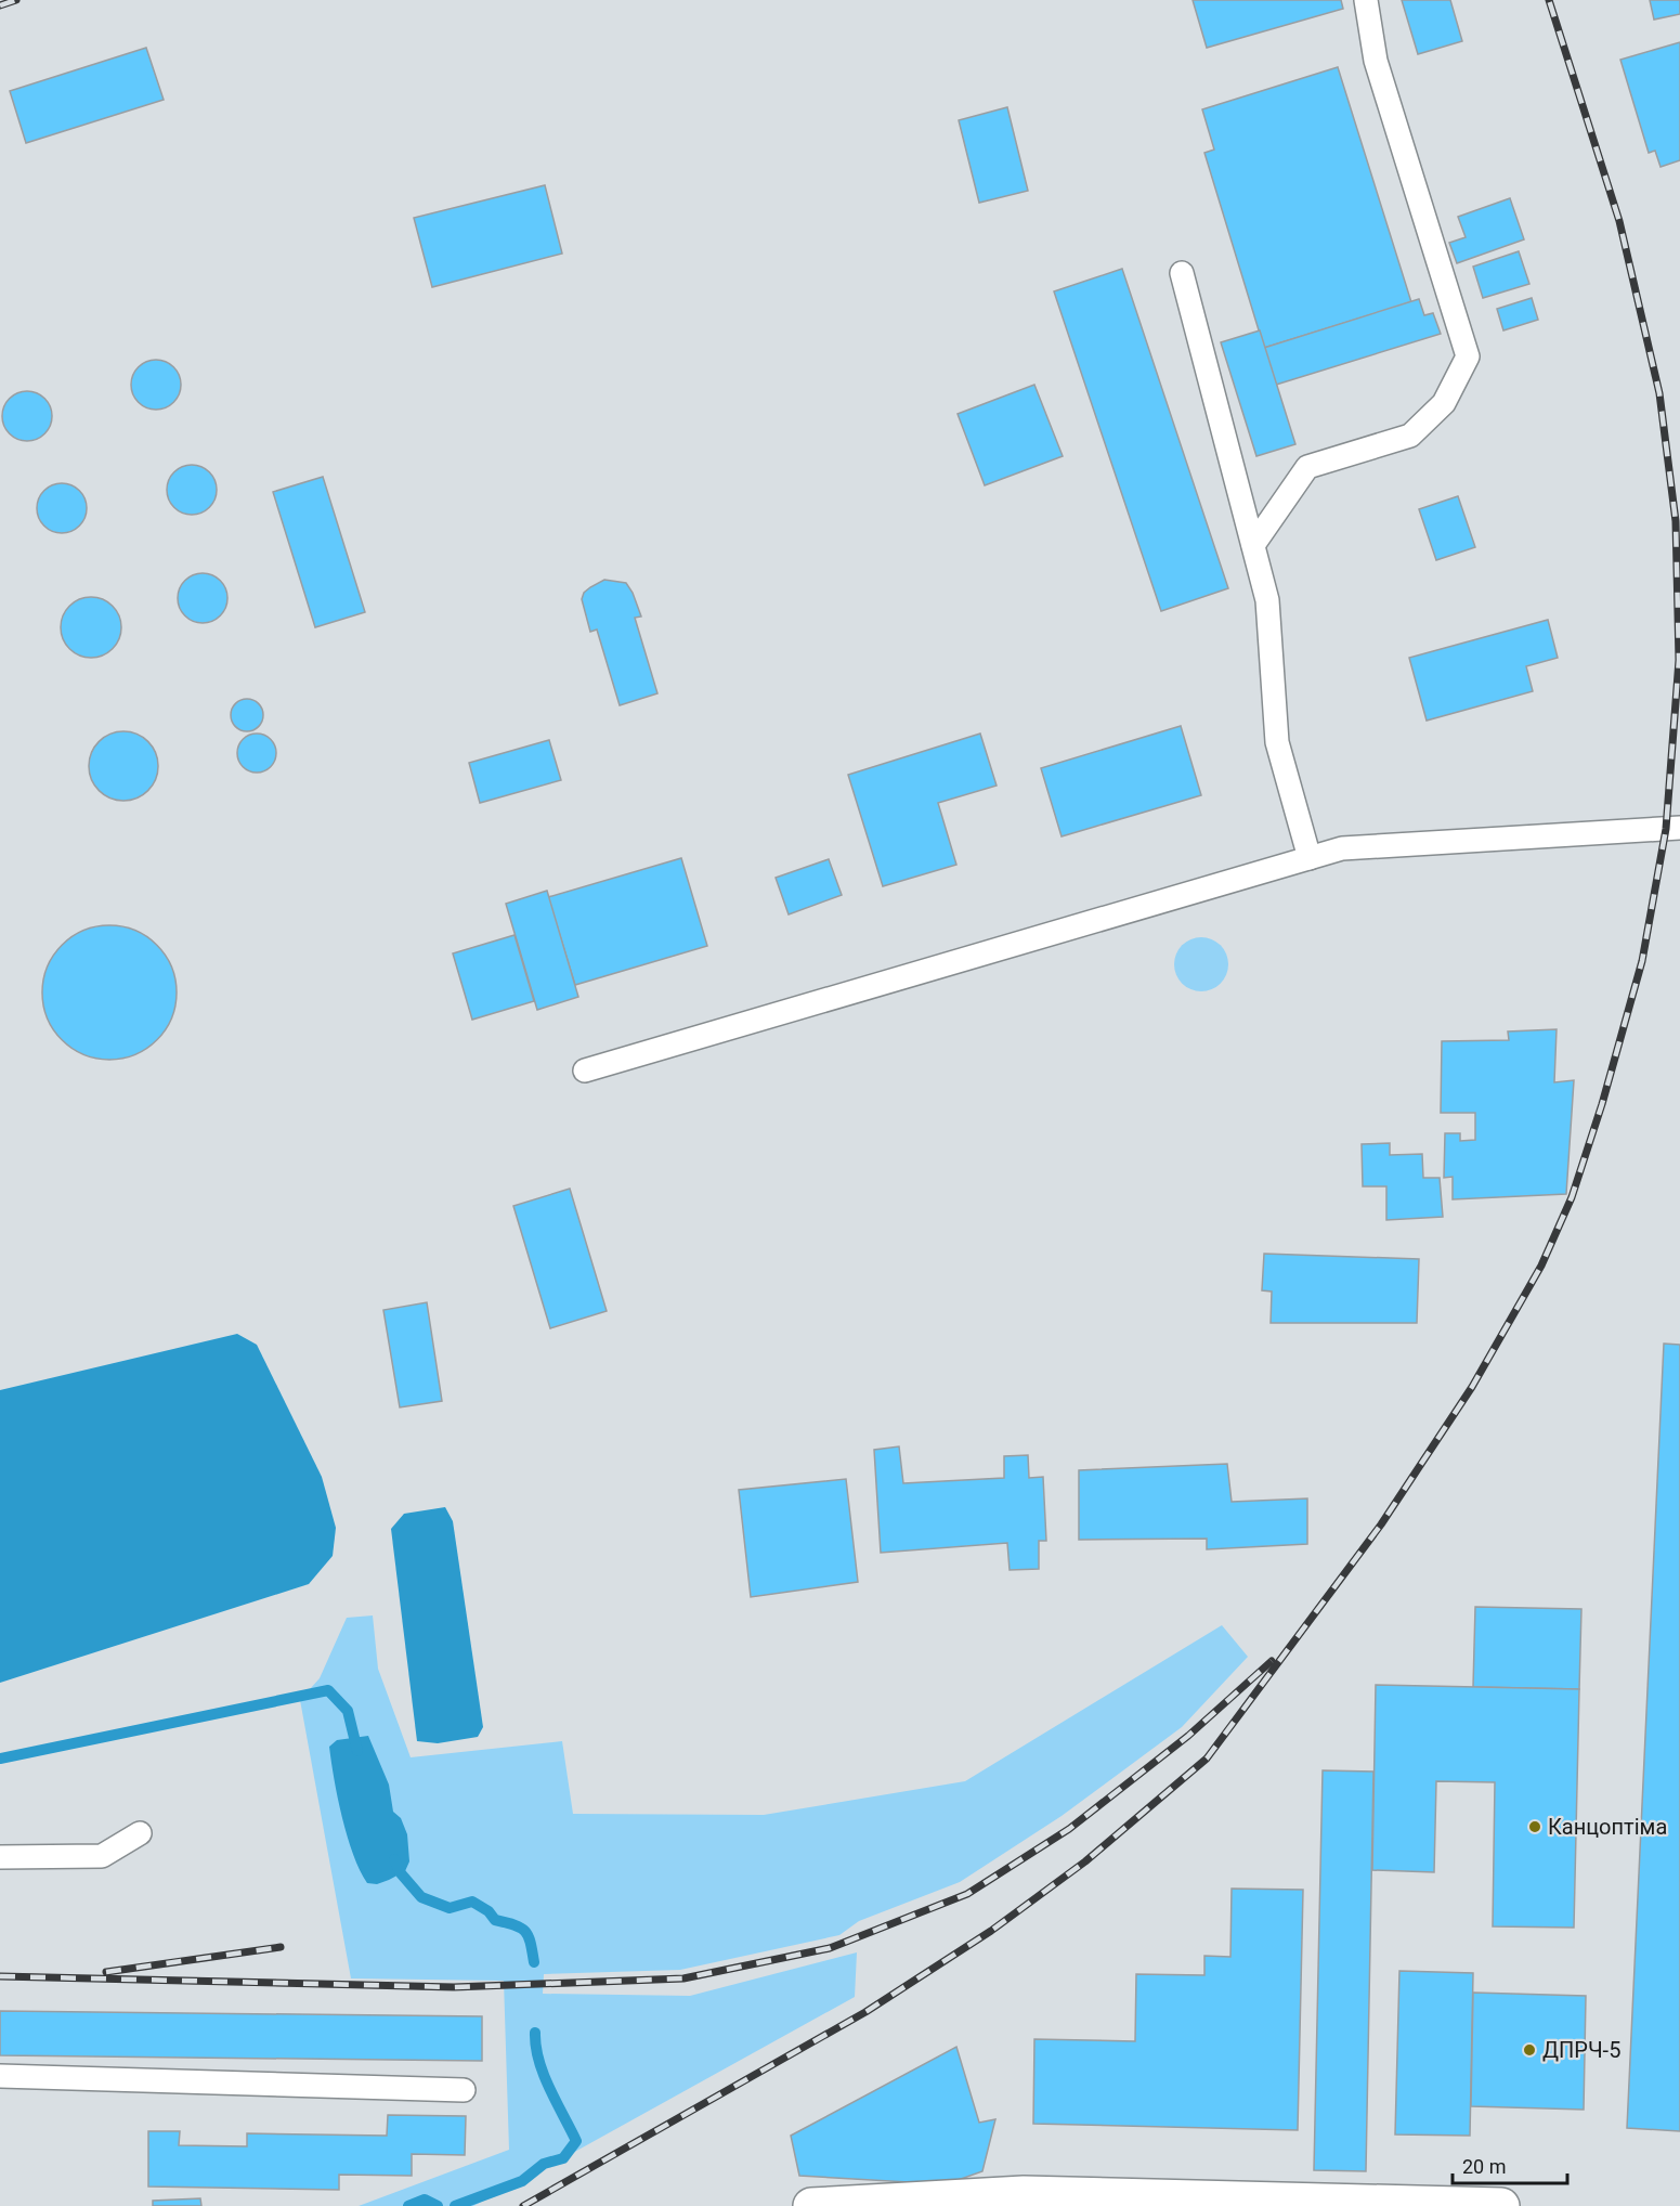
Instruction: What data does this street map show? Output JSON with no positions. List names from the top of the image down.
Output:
{
  "places": ["Канцоптіма", "ДПРЧ-5"],
  "scale_bar": "20 m"
}
